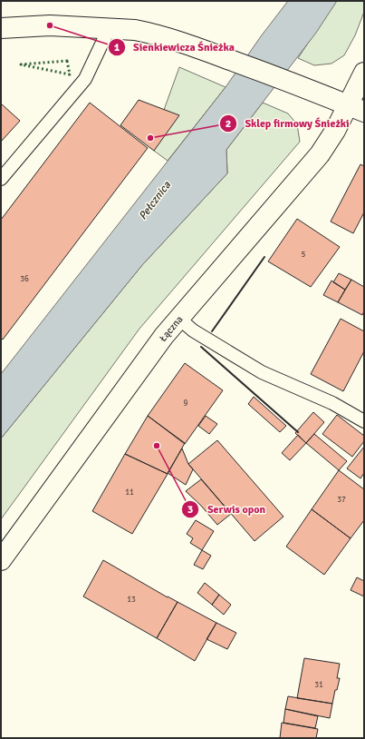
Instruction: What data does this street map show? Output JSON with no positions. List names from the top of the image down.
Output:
{
  "streets": {
    "street": ["Łączna"]
  },
  "water": ["Pełcznica"],
  "places": ["Sienkiewicza Śnieżka", "Sklep firmowy Śnieżki", "Serwis opon"],
  "house_numbers": [
    "5",
    "36",
    "9",
    "11",
    "37",
    "13",
    "31"
  ]
}
